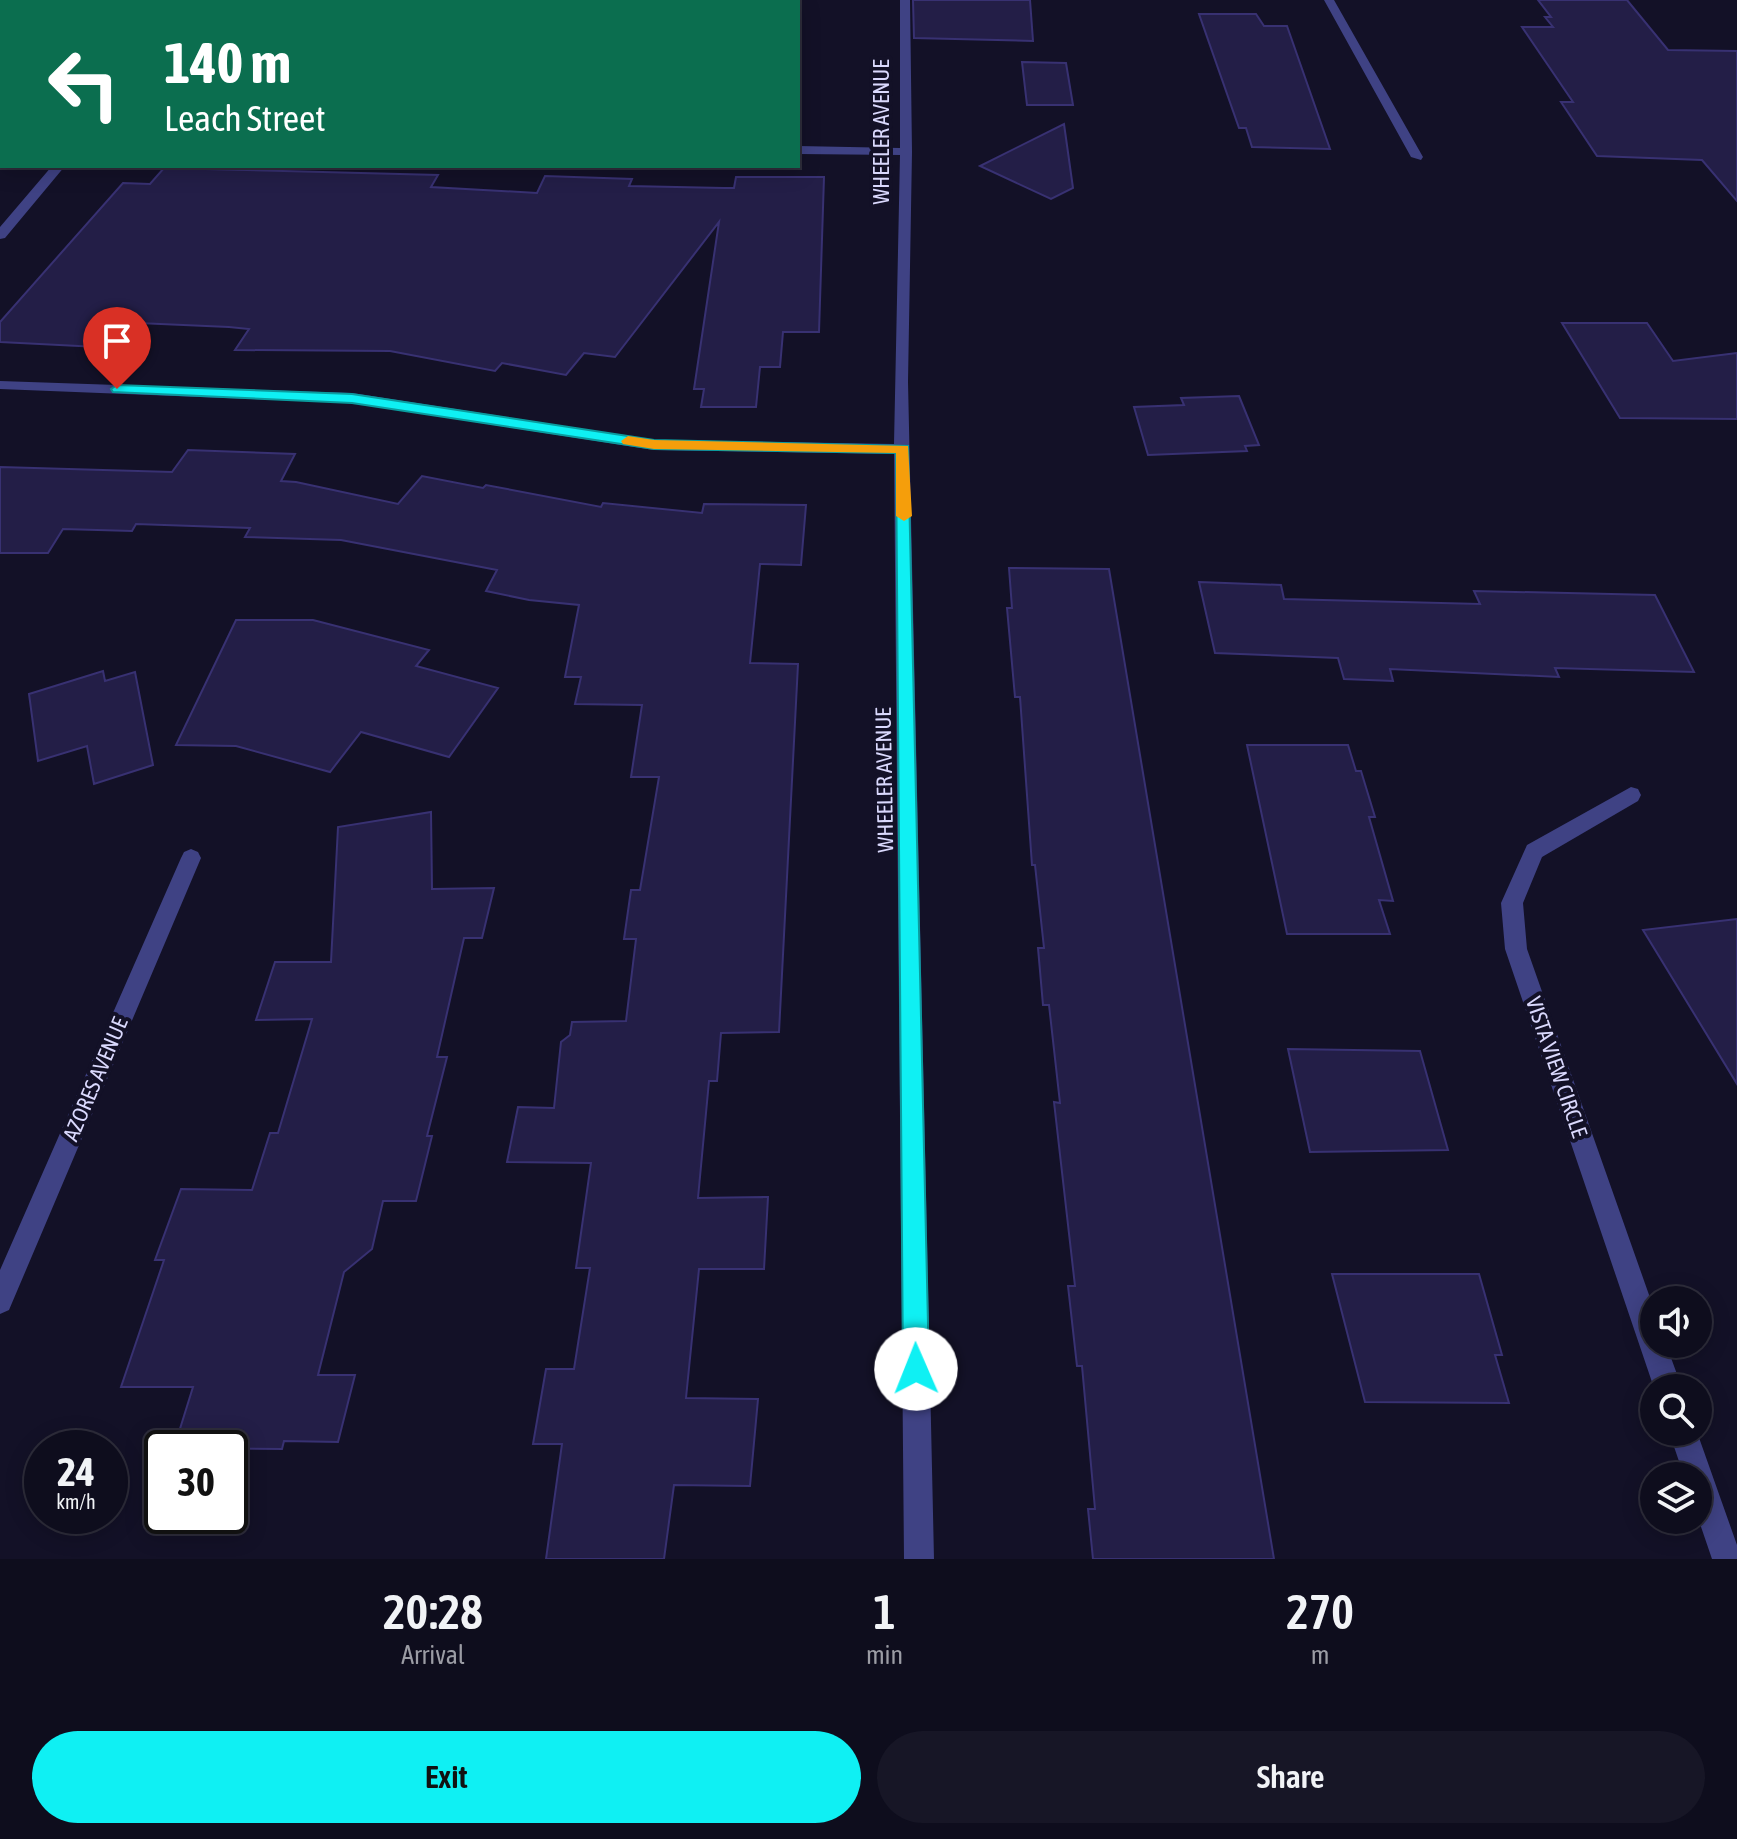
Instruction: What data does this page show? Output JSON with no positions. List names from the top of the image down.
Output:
{
  "streets": {
    "street": ["WHEELER AVENUE", "VISTA VIEW CIRCLE", "AZORES AVENUE"]
  },
  "page": {
    "turn": ["140 m", "Leach Street"],
    "speed": "24 km/h",
    "limit": "30",
    "eta": [
      "20:28",
      "Arrival",
      "1",
      "min",
      "270",
      "m"
    ],
    "buttons": ["Exit", "Share"]
  }
}
